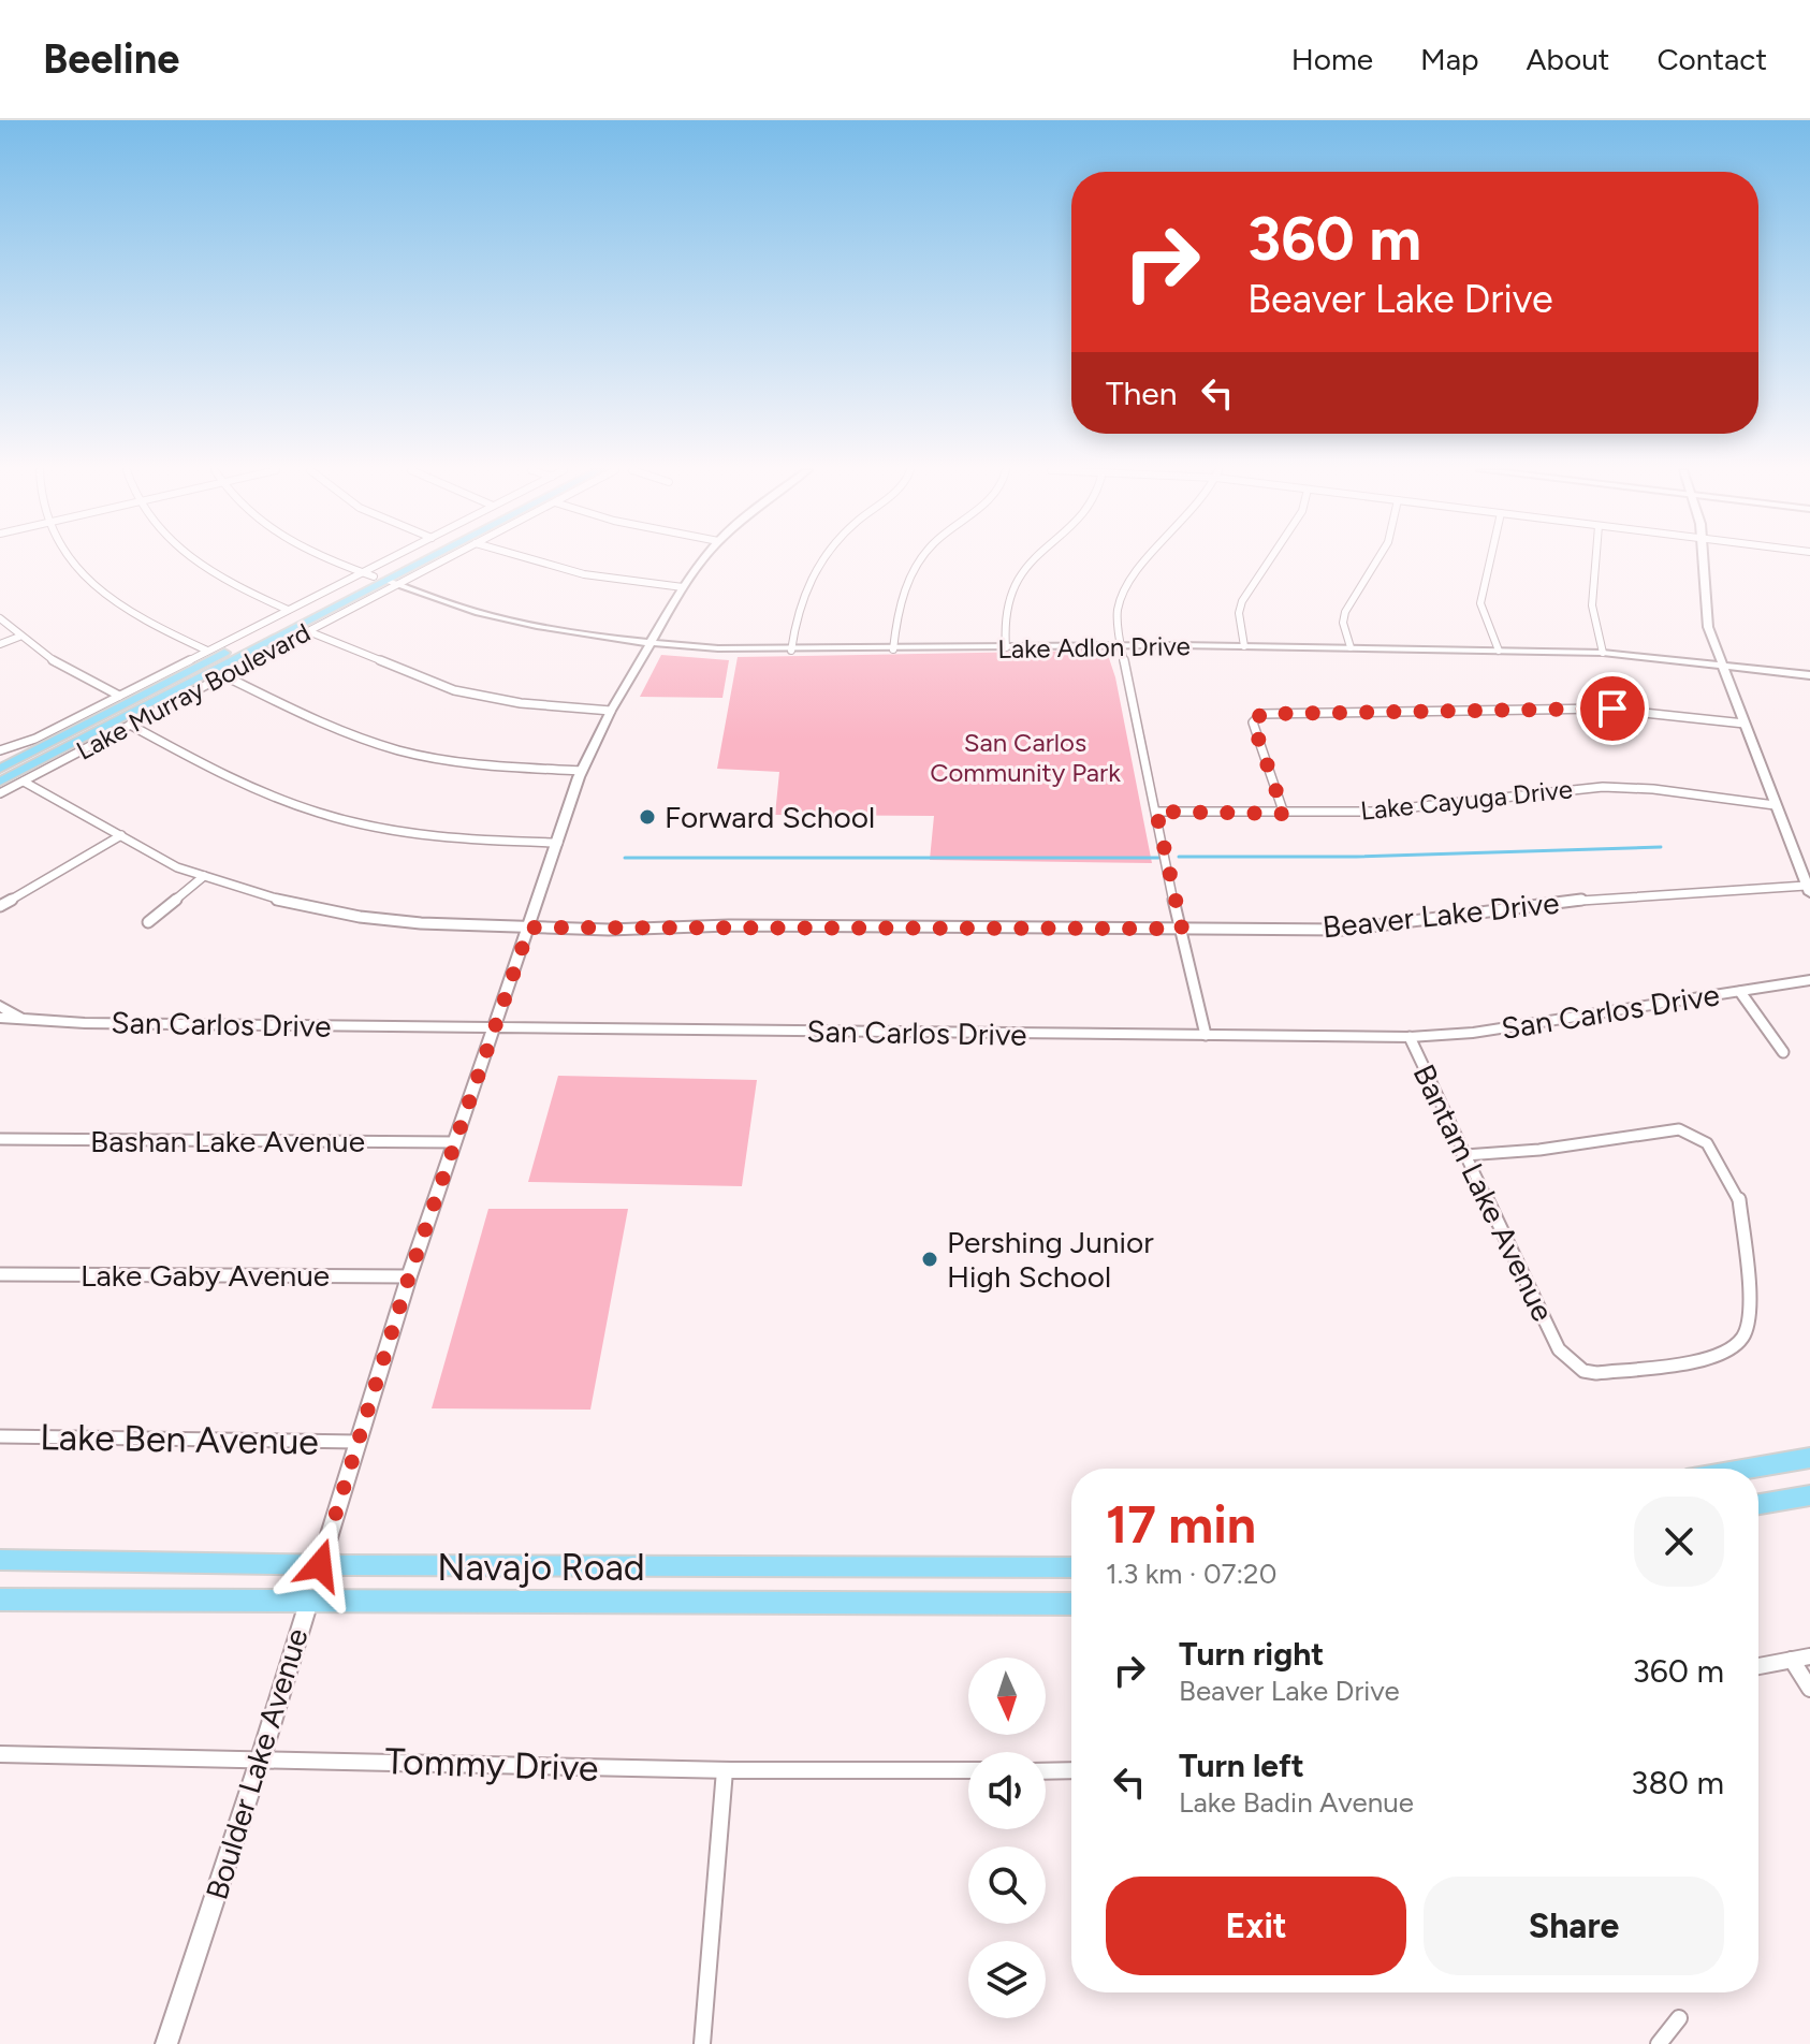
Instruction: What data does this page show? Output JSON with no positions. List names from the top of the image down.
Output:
{
  "streets": {
    "main road": ["Lake Murray Boulevard", "Navajo Road"],
    "street": [
      "Lake Adlon Drive",
      "Lake Cayuga Drive",
      "Beaver Lake Drive",
      "San Carlos Drive",
      "Bashan Lake Avenue",
      "Bantam Lake Avenue",
      "Lake Gaby Avenue",
      "Lake Ben Avenue",
      "Boulder Lake Avenue",
      "Tommy Drive"
    ]
  },
  "crossings": [
    ["Lake Adlon Drive", "Lake Murray Boulevard"],
    ["Lake Adlon Drive", "Boulder Lake Avenue"],
    ["Lake Murray Boulevard", "Beaver Lake Drive"],
    ["Beaver Lake Drive", "Boulder Lake Avenue"],
    ["San Carlos Drive", "Bantam Lake Avenue"],
    ["San Carlos Drive", "Boulder Lake Avenue"],
    ["Bashan Lake Avenue", "Boulder Lake Avenue"],
    ["Lake Gaby Avenue", "Boulder Lake Avenue"],
    ["Lake Ben Avenue", "Boulder Lake Avenue"],
    ["Navajo Road", "Boulder Lake Avenue"],
    ["Boulder Lake Avenue", "Tommy Drive"]
  ],
  "parks": ["San Carlos Community Park"],
  "places": ["Forward School", "Pershing Junior High School"],
  "north": "bottom",
  "page": {
    "header": "Beeline",
    "nav": [
      "Home",
      "Map",
      "About",
      "Contact"
    ],
    "turn": ["360 m", "Beaver Lake Drive"],
    "then": "Then",
    "heading": ["17 min", "1.3 km · 07:20"],
    "list": [
      {
        "name": "Turn right",
        "note": "Beaver Lake Drive",
        "value": "360 m"
      },
      {
        "name": "Turn left",
        "note": "Lake Badin Avenue",
        "value": "380 m"
      }
    ],
    "buttons": ["Exit", "Share"]
  }
}
